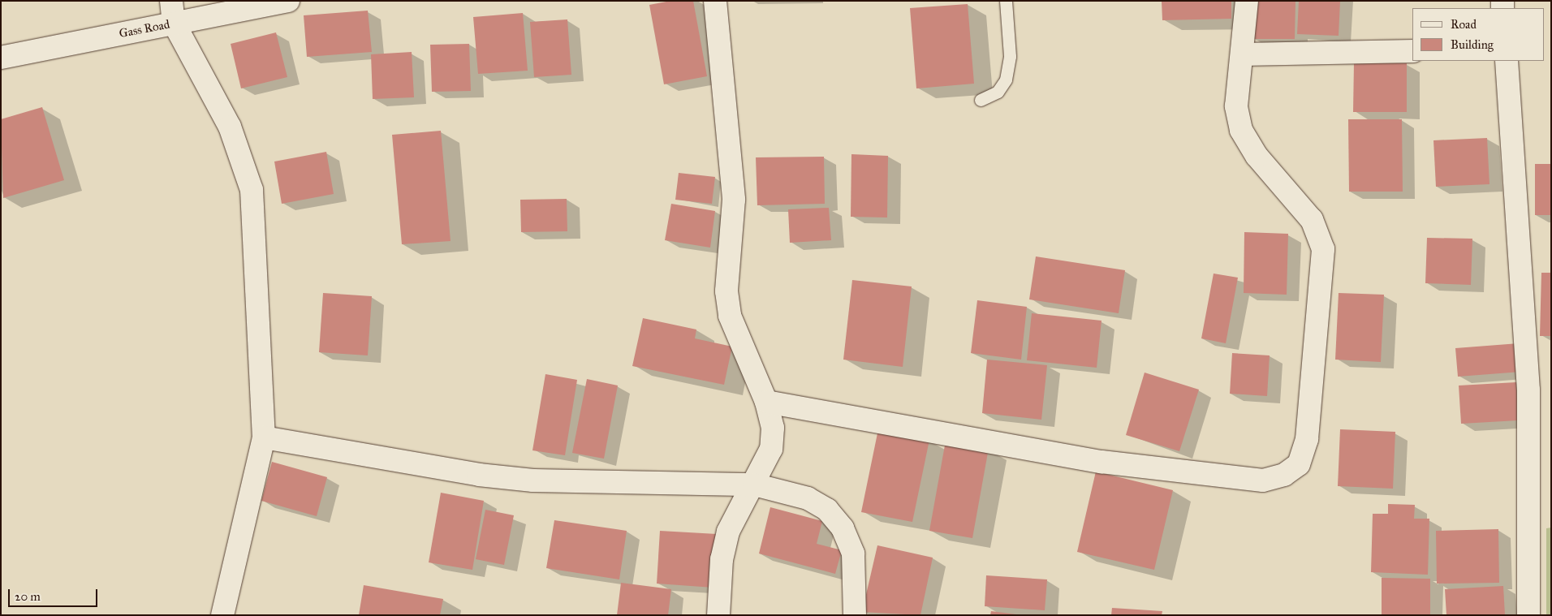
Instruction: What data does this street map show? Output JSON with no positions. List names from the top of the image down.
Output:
{
  "streets": {
    "street": ["Gass Road"]
  },
  "legend": ["Road", "Building"],
  "scale_bar": "20 m"
}
